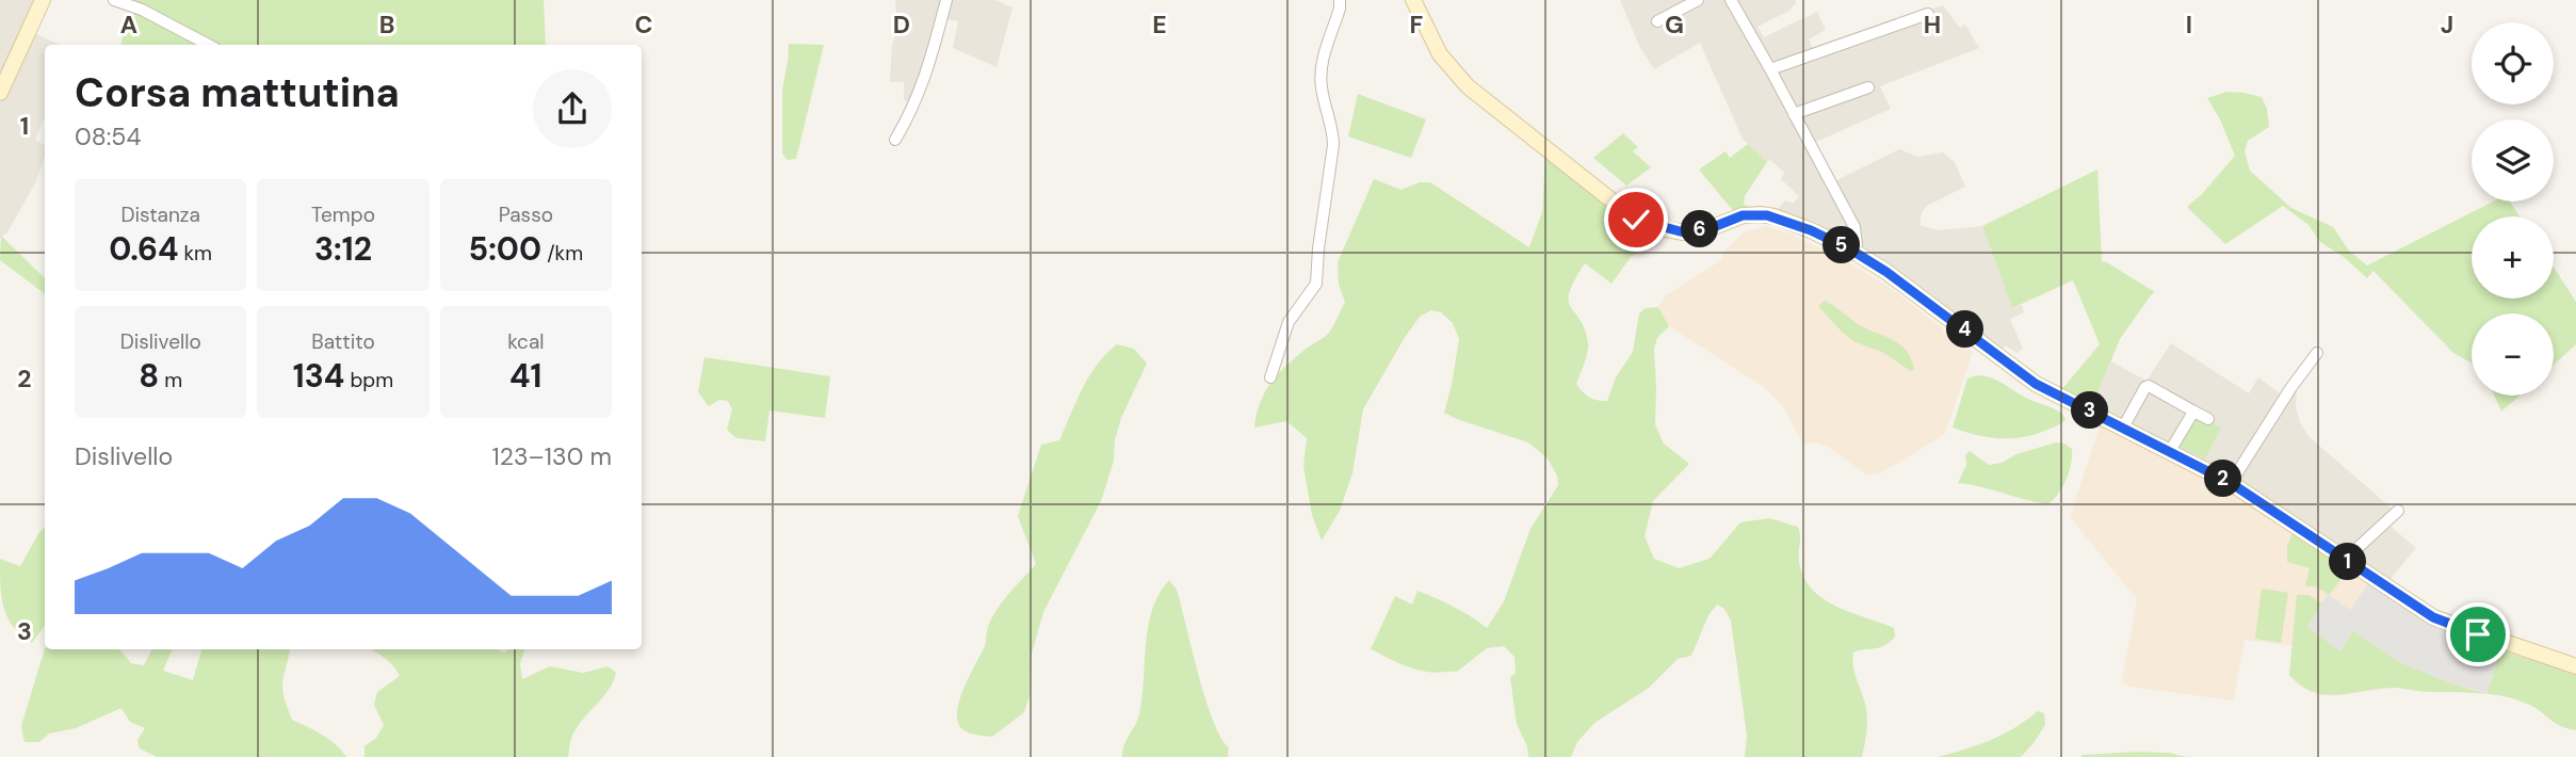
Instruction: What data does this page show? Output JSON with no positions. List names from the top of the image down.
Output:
{
  "page": {
    "map_buttons": ["+", "−"],
    "heading": ["Corsa mattutina", "08:54"],
    "stats": [
      ["Distanza", "0.64 km"],
      ["Tempo", "3:12"],
      ["Passo", "5:00 /km"],
      ["Dislivello", "8 m"],
      ["Battito", "134 bpm"],
      ["kcal", "41"]
    ],
    "pins": [
      "6",
      "5",
      "4",
      "3",
      "2",
      "1"
    ],
    "chart": ["Dislivello", "123–130 m"]
  },
  "grid": {
    "columns": [
      "A",
      "B",
      "C",
      "D",
      "E",
      "F",
      "G",
      "H",
      "I",
      "J"
    ],
    "rows": ["1", "2", "3"]
  }
}
